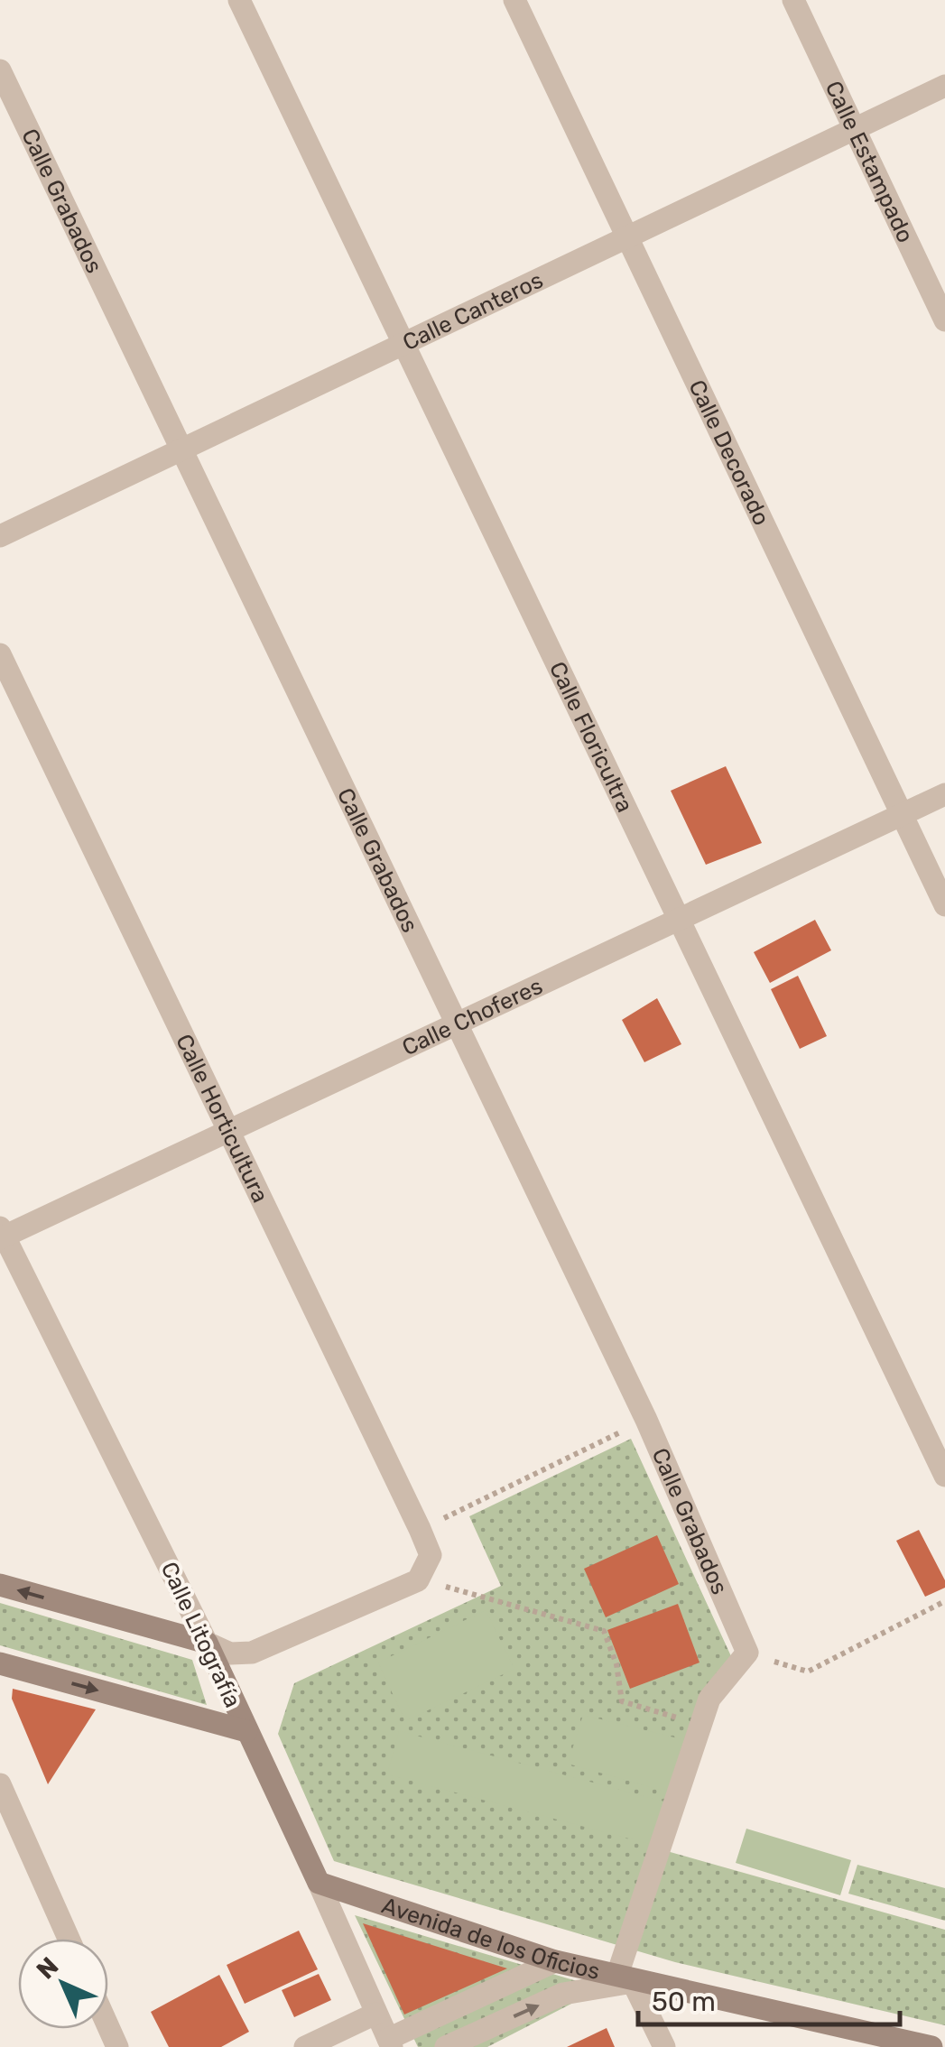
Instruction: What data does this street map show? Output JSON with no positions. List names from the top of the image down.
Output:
{
  "streets": {
    "street": [
      "Calle Estampado",
      "Calle Grabados",
      "Calle Canteros",
      "Calle Decorado",
      "Calle Floricultra",
      "Calle Choferes",
      "Calle Horticultura",
      "Calle Litografía",
      "Avenida de los Oficios"
    ]
  },
  "crossings": [
    ["Calle Estampado", "Calle Canteros"],
    ["Calle Grabados", "Calle Canteros"],
    ["Calle Grabados", "Calle Choferes"],
    ["Calle Canteros", "Calle Decorado"],
    ["Calle Canteros", "Calle Floricultra"],
    ["Calle Decorado", "Calle Choferes"],
    ["Calle Floricultra", "Calle Choferes"],
    ["Calle Choferes", "Calle Horticultura"],
    ["Calle Choferes", "Calle Litografía"],
    ["Calle Litografía", "Avenida de los Oficios"]
  ],
  "scale_bar": "50 m",
  "north": "top left"
}
